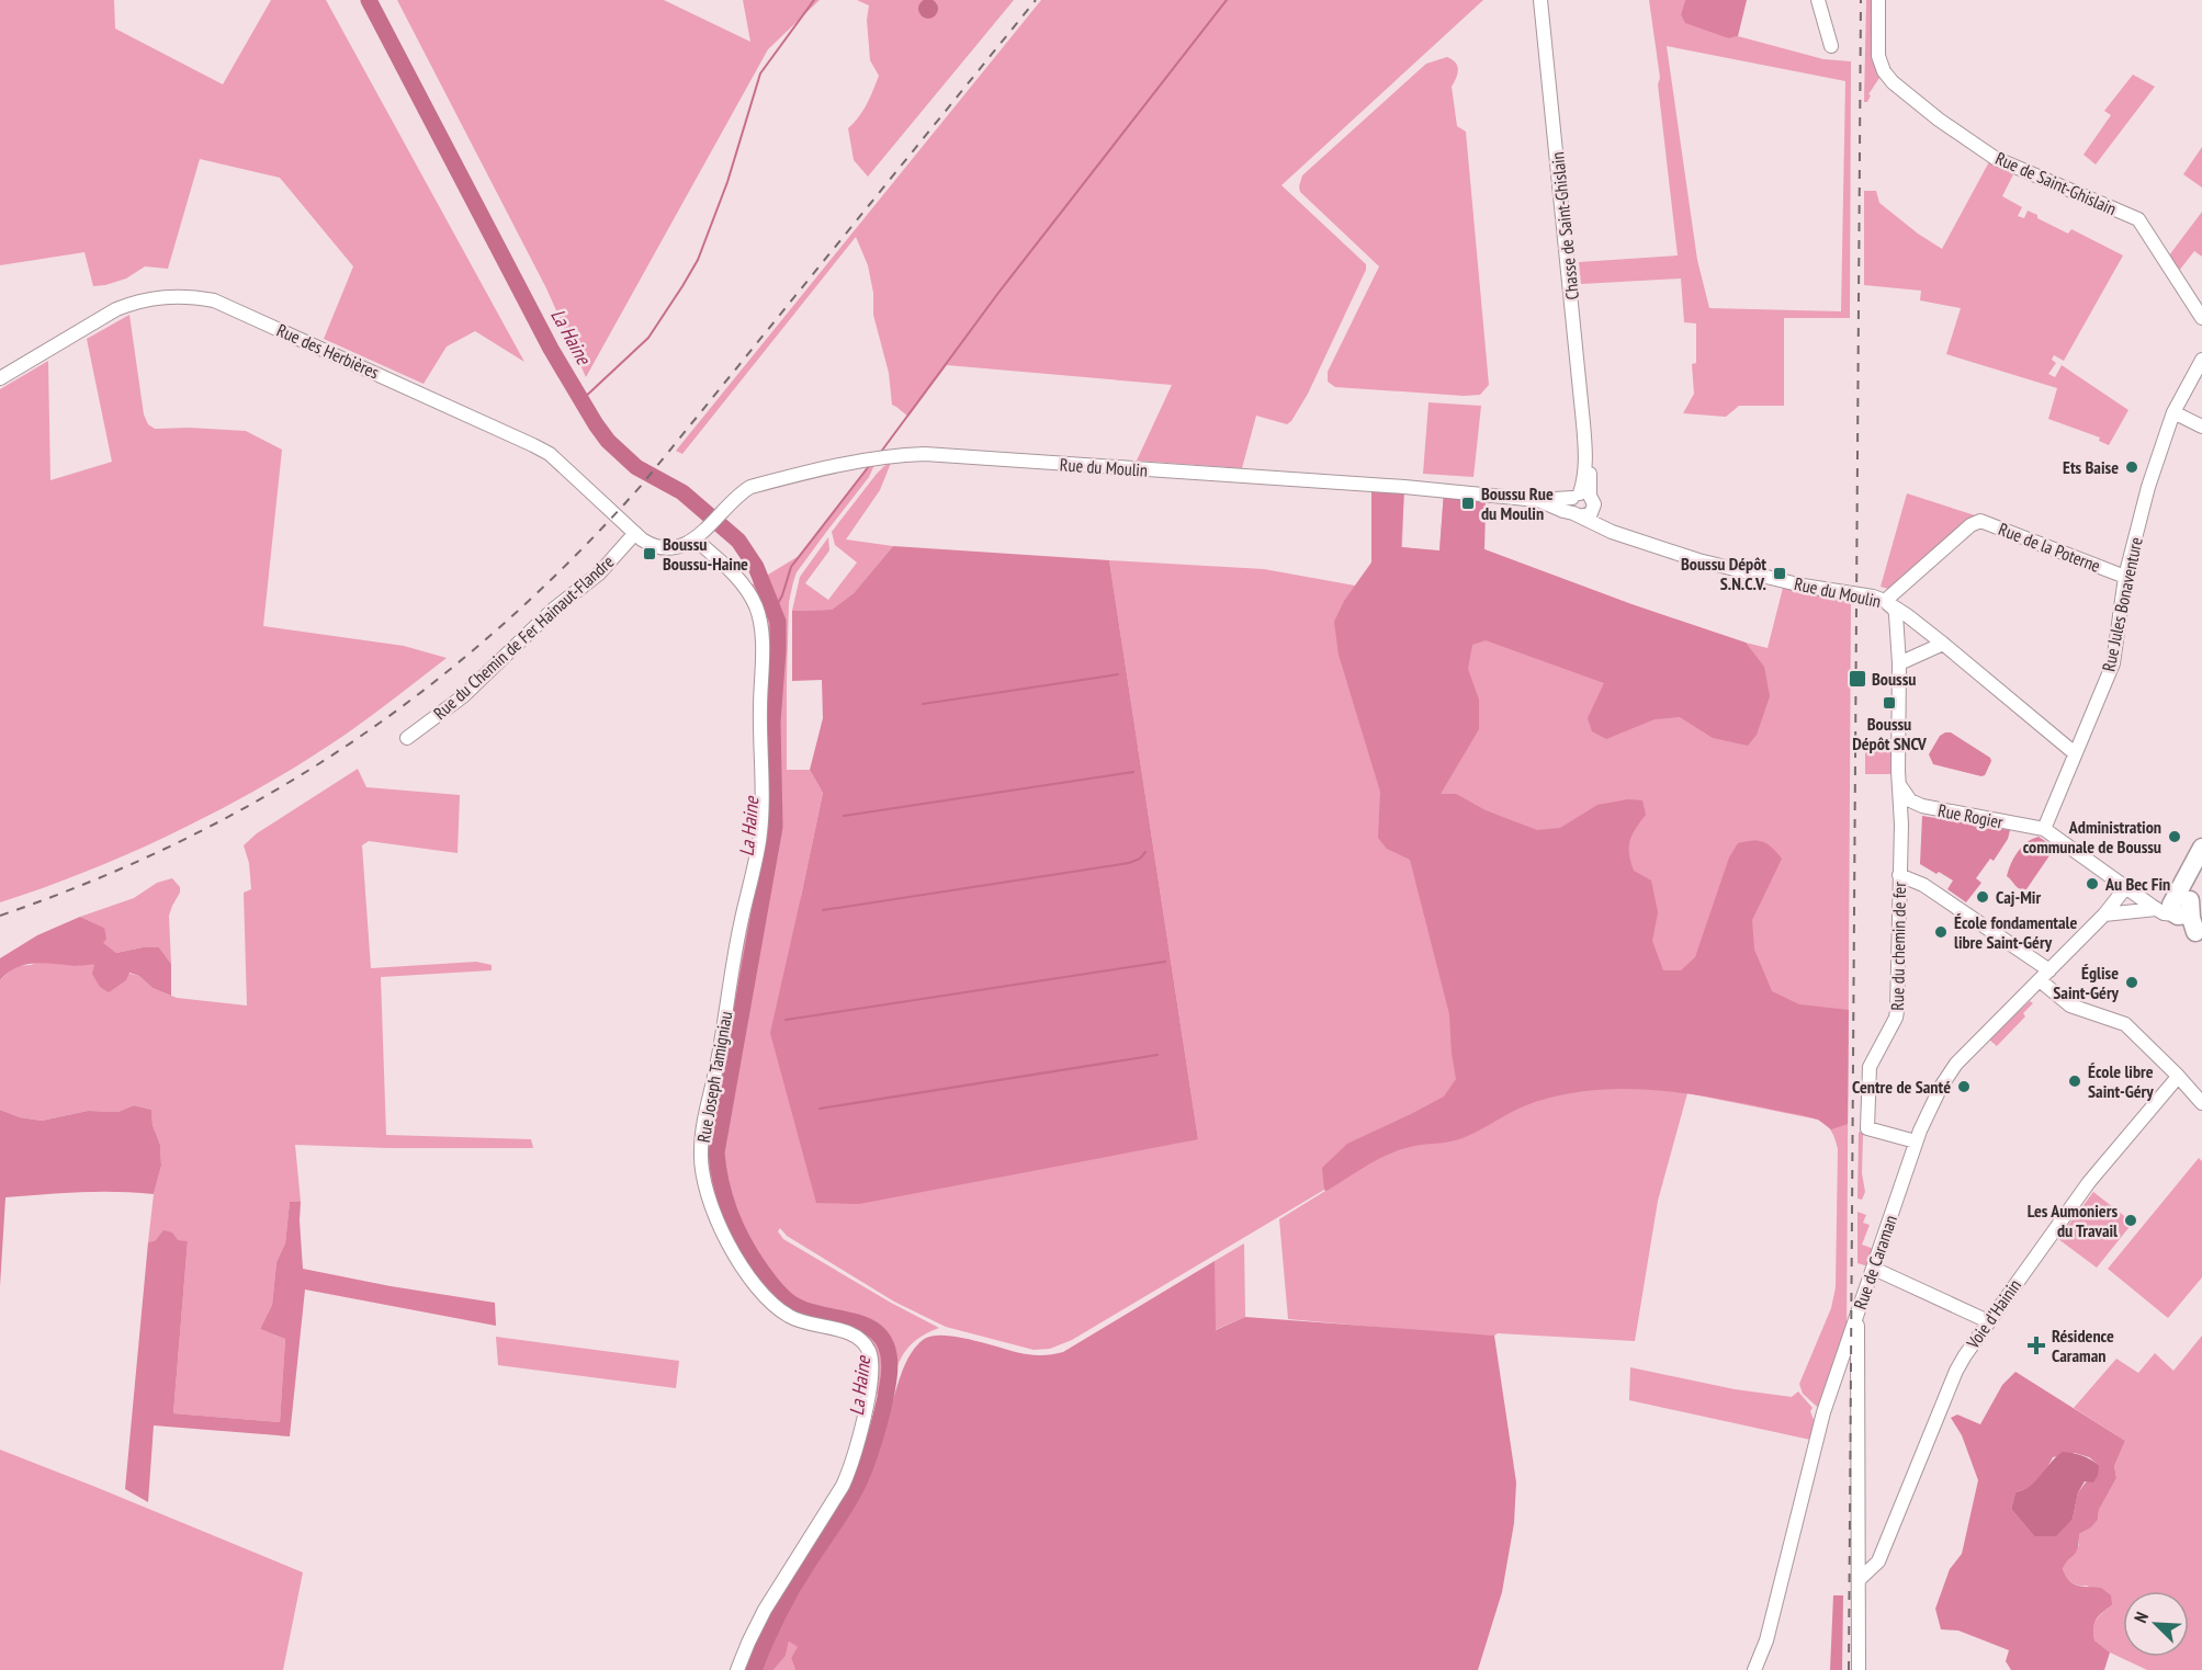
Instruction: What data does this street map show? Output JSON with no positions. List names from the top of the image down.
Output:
{
  "streets": {
    "street": [
      "Rue de Saint-Ghislain",
      "Chasse de Saint-Ghislain",
      "Rue des Herbières",
      "Rue du Moulin",
      "Rue de la Poterne",
      "Rue Jules Bonaventure",
      "Rue du Chemin de Fer Hainaut-Flandre",
      "Rue Rogier",
      "Rue du chemin de fer",
      "Rue Joseph Tamigniau",
      "Rue de Caraman",
      "Voie d'Hainin"
    ]
  },
  "crossings": [
    ["Chasse de Saint-Ghislain", "Rue du Moulin"],
    ["Rue des Herbières", "Rue du Chemin de Fer Hainaut-Flandre"],
    ["Rue du Moulin", "Rue de la Poterne"],
    ["Rue du Moulin", "Rue Jules Bonaventure"],
    ["Rue du Moulin", "Rue Joseph Tamigniau"],
    ["Rue de la Poterne", "Rue Jules Bonaventure"],
    ["Rue Jules Bonaventure", "Rue Rogier"],
    ["Rue Rogier", "Rue de Caraman"],
    ["Rue du chemin de fer", "Rue de Caraman"]
  ],
  "water": ["La Haine"],
  "places": {
    "other": [
      "Ets Baise",
      "Administration communale de Boussu",
      "Au Bec Fin",
      "Caj-Mir",
      "École fondamentale libre Saint-Géry",
      "Église Saint-Géry",
      "École libre Saint-Géry",
      "Centre de Santé",
      "Les Aumoniers du Travail"
    ],
    "transit": [
      "Boussu Rue du Moulin",
      "Boussu Boussu-Haine",
      "Boussu Dépôt S.N.C.V.",
      "Boussu",
      "Boussu Dépôt SNCV"
    ],
    "health": ["Résidence Caraman"]
  },
  "north": "top left"
}
